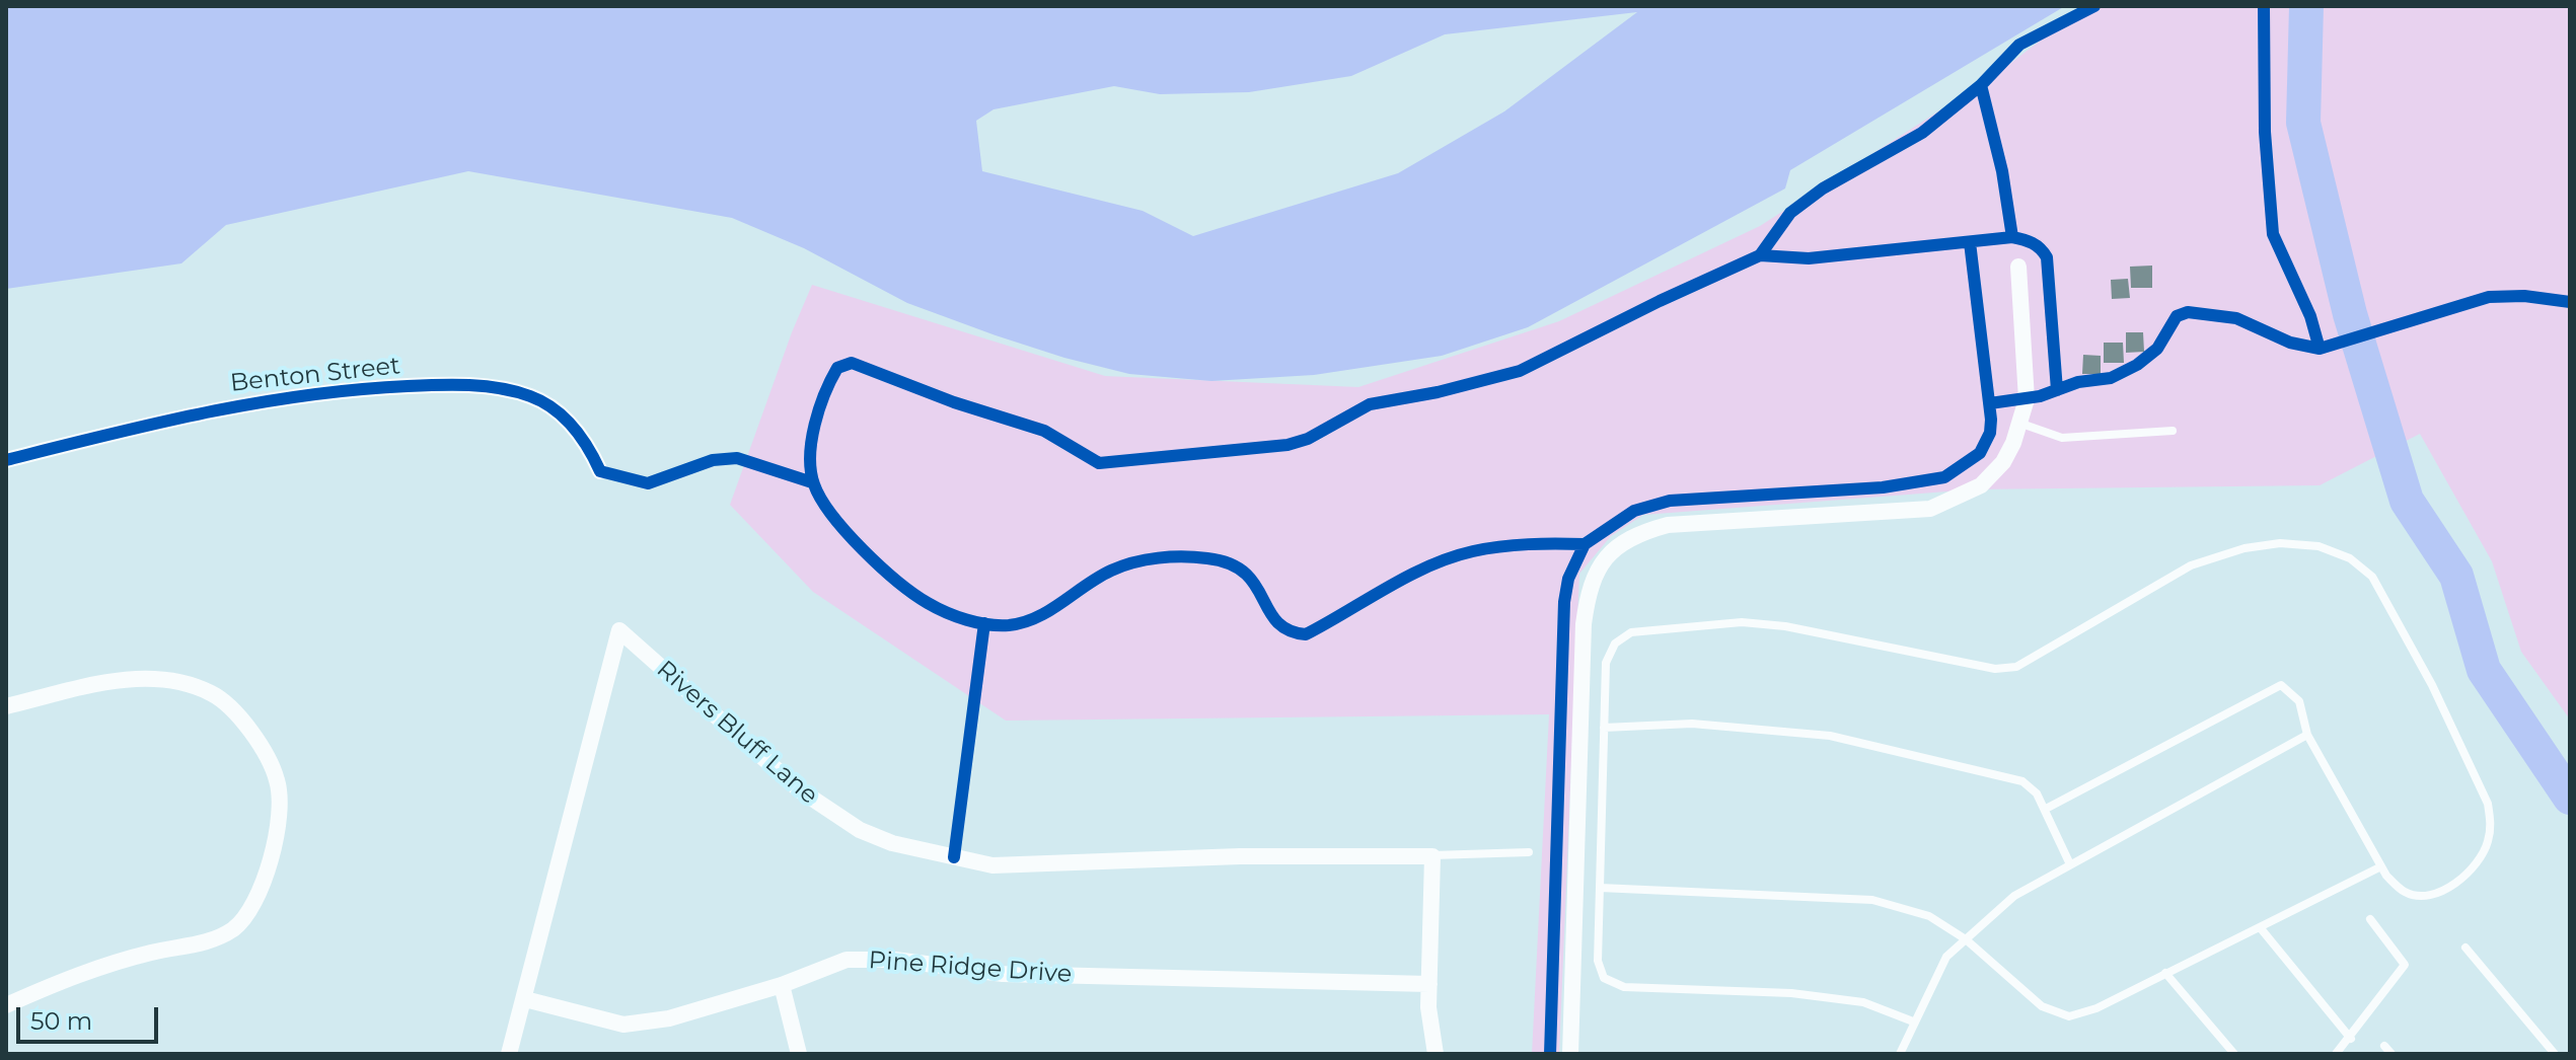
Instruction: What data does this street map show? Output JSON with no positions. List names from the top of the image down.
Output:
{
  "streets": {
    "street": ["Benton Street", "Rivers Bluff Lane", "Pine Ridge Drive"]
  },
  "crossings": [
    ["Rivers Bluff Lane", "Pine Ridge Drive"]
  ],
  "scale_bar": "50 m"
}
